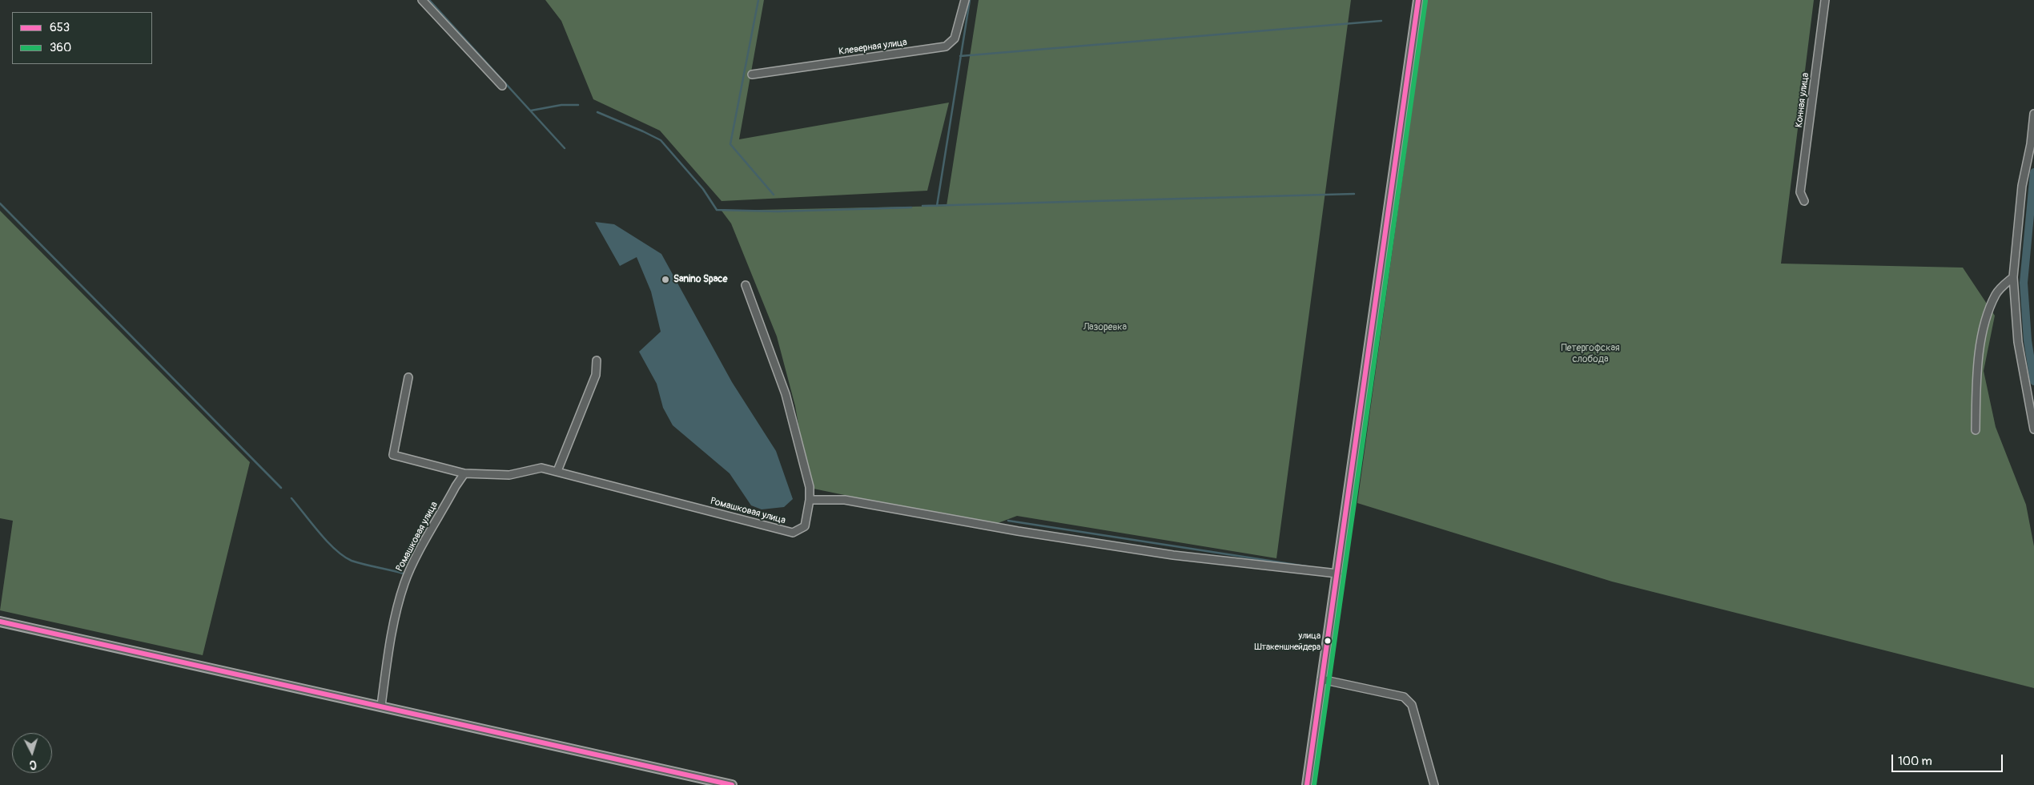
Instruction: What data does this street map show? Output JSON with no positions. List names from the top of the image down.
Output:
{
  "streets": {
    "street": ["Клеверная улица", "Конная улица", "Ромашковая улица"]
  },
  "parks": ["Лазоревка", "Петергофская слобода"],
  "places": ["Sanino Space", "улица Штакеншнейдера"],
  "lines": ["transit line 653", "transit line 360"],
  "legend": ["653", "360"],
  "scale_bar": "100 m",
  "north": "bottom"
}
